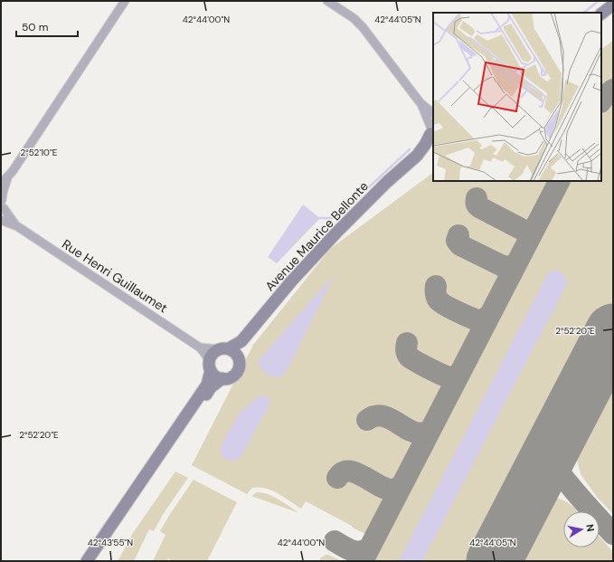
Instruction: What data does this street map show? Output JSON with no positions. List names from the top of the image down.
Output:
{
  "streets": {
    "street": ["Avenue Maurice Bellonte", "Rue Henri Guillaumet"]
  },
  "crossings": [
    ["Avenue Maurice Bellonte", "Rue Henri Guillaumet"]
  ],
  "scale_bar": "50 m",
  "north": "right",
  "coordinates": [
    "42°44'00\"N",
    "42°44'05\"N",
    "2°52'10\"E",
    "2°52'20\"E",
    "42°43'55\"N"
  ]
}
